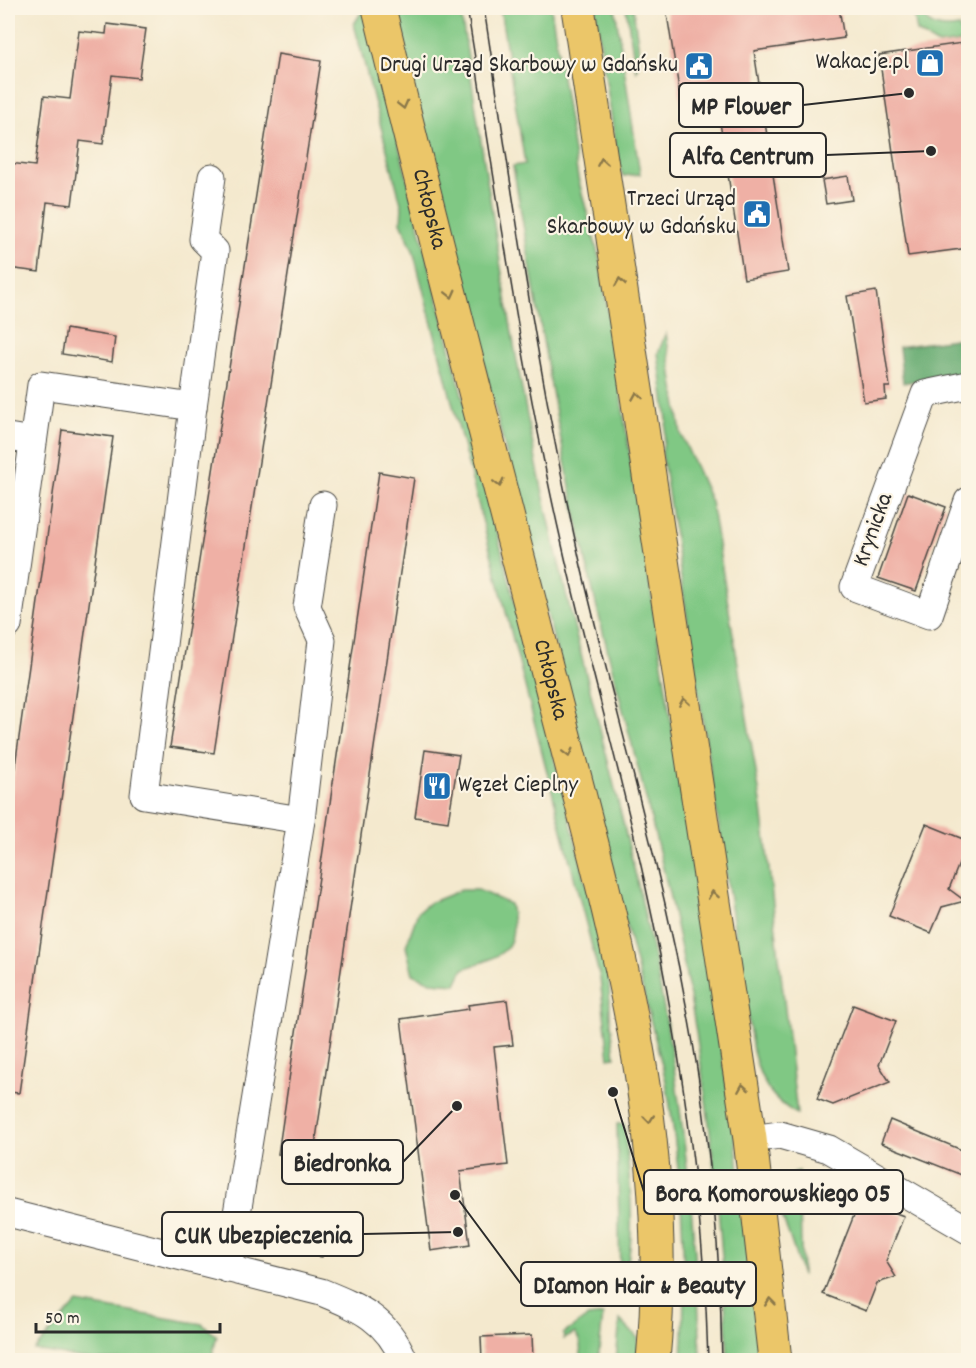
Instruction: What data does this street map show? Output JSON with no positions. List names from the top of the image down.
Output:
{
  "streets": {
    "main road": ["Chłopska"],
    "street": ["Krynicka"]
  },
  "places": {
    "shop": ["Wakacje.pl"],
    "public building": ["Drugi Urząd Skarbowy w Gdańsku", "Trzeci Urząd Skarbowy w Gdańsku"],
    "other": [
      "MP Flower",
      "Alfa Centrum",
      "Bora Komorowskiego 05",
      "Biedronka",
      "DIamon Hair & Beauty",
      "CUK Ubezpieczenia"
    ],
    "restaurant": ["Węzeł Cieplny"]
  },
  "scale_bar": "50 m"
}
